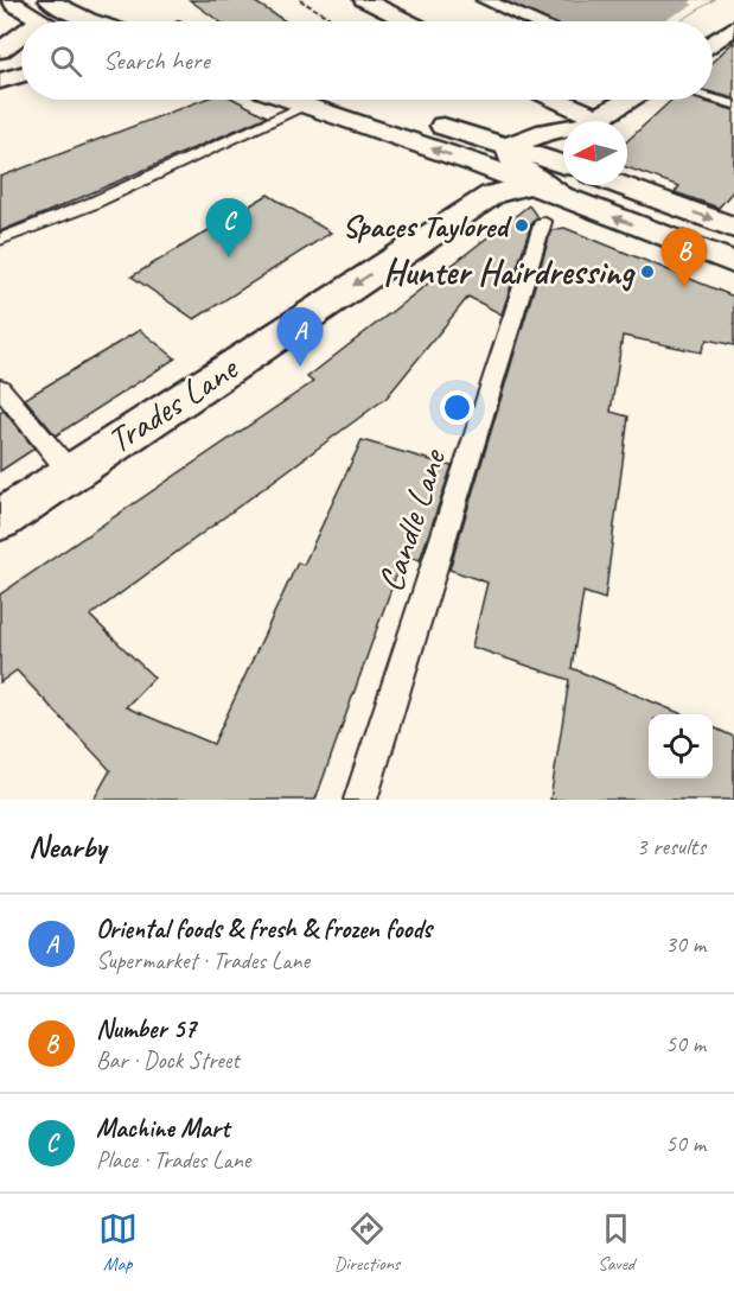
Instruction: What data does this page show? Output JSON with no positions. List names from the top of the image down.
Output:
{
  "streets": {
    "main road": ["Trades Lane"],
    "lane": ["Candle Lane"]
  },
  "one_way": ["Trades Lane"],
  "places": ["Spaces Taylored", "Hunter Hairdressing"],
  "north": "left",
  "page": {
    "search": "Search here",
    "pins": ["C", "B", "A"],
    "heading": ["Nearby", "3 results"],
    "list": [
      {
        "mark": "A",
        "name": "Oriental foods & fresh & frozen foods",
        "note": "Supermarket · Trades Lane",
        "value": "30 m"
      },
      {
        "mark": "B",
        "name": "Number 57",
        "note": "Bar · Dock Street",
        "value": "50 m"
      },
      {
        "mark": "C",
        "name": "Machine Mart",
        "note": "Place · Trades Lane",
        "value": "50 m"
      }
    ],
    "nav": ["Map", "Directions", "Saved"]
  }
}
